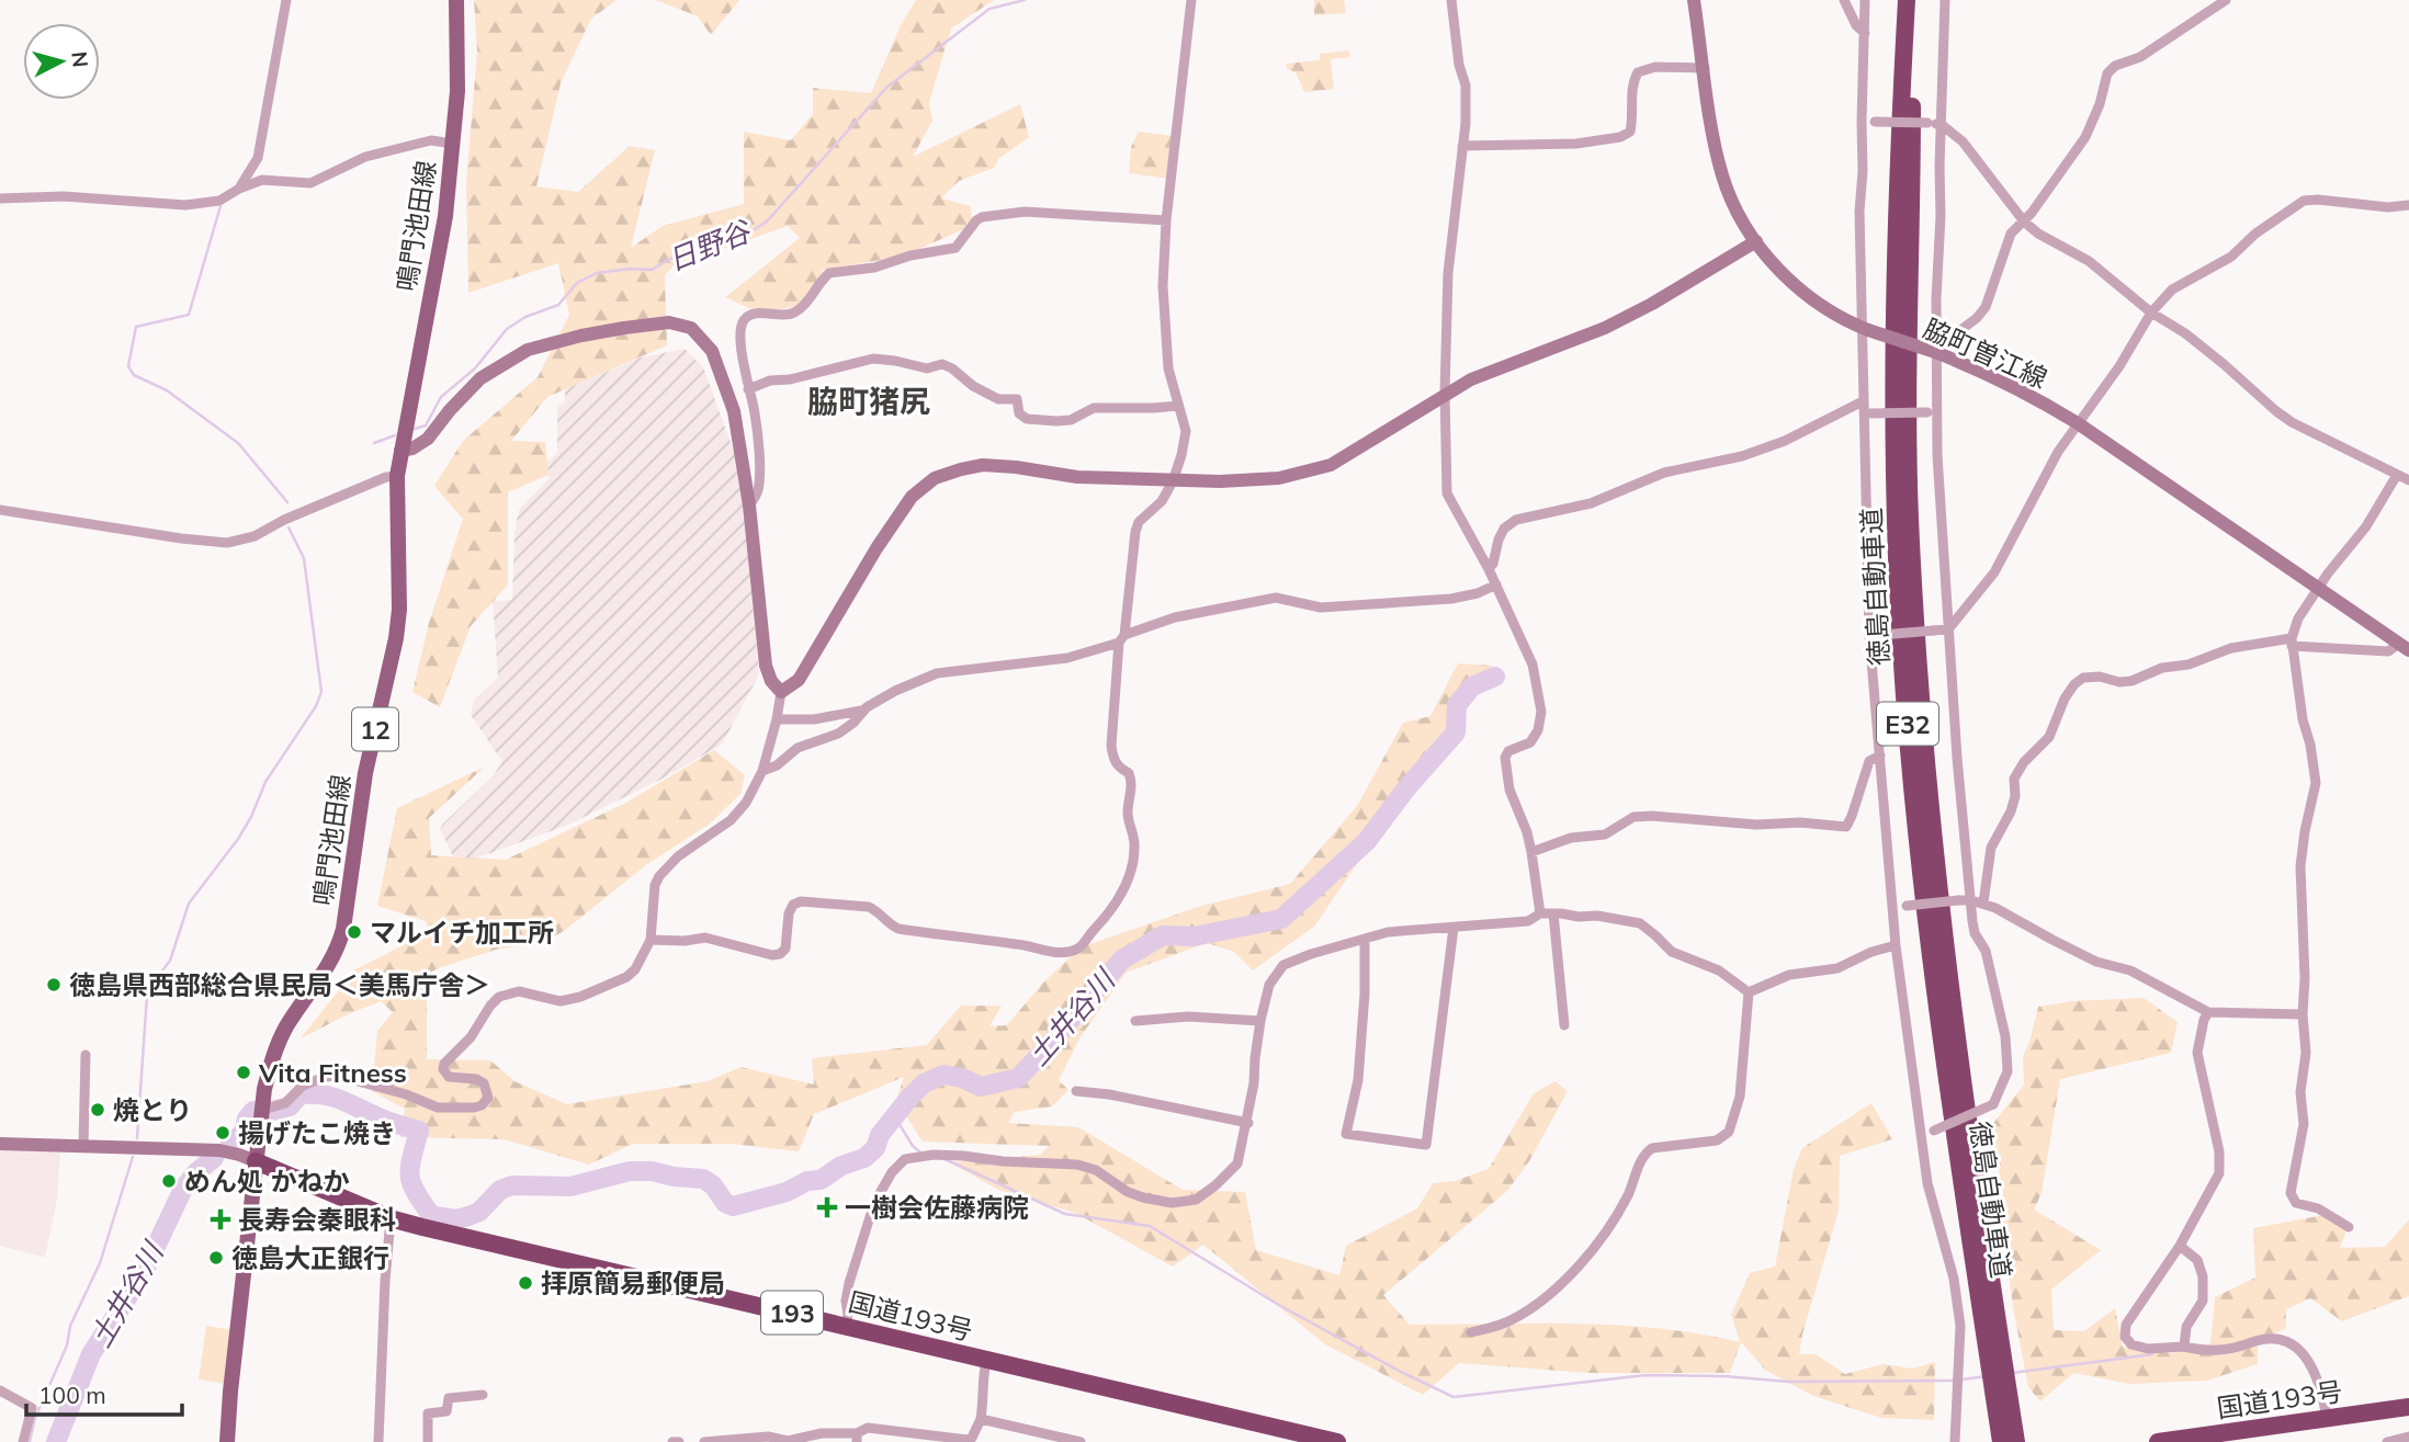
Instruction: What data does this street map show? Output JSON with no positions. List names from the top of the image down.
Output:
{
  "streets": {
    "highway": [
      "徳島自動車道",
      "E32",
      "193",
      "国道193号"
    ],
    "main road": ["鳴門池田線", "12"],
    "street": ["脇町曽江線"]
  },
  "crossings": [
    ["鳴門池田線", "国道193号"]
  ],
  "districts": ["脇町猪尻"],
  "water": ["日野谷", "土井谷川"],
  "places": {
    "other": [
      "マルイチ加工所",
      "徳島県西部総合県民局＜美馬庁舎＞",
      "Vita Fitness",
      "焼とり",
      "揚げたこ焼き",
      "めん処 かねか",
      "徳島大正銀行",
      "拝原簡易郵便局"
    ],
    "health": ["一樹会佐藤病院", "長寿会秦眼科"]
  },
  "scale_bar": "100 m",
  "north": "right"
}
